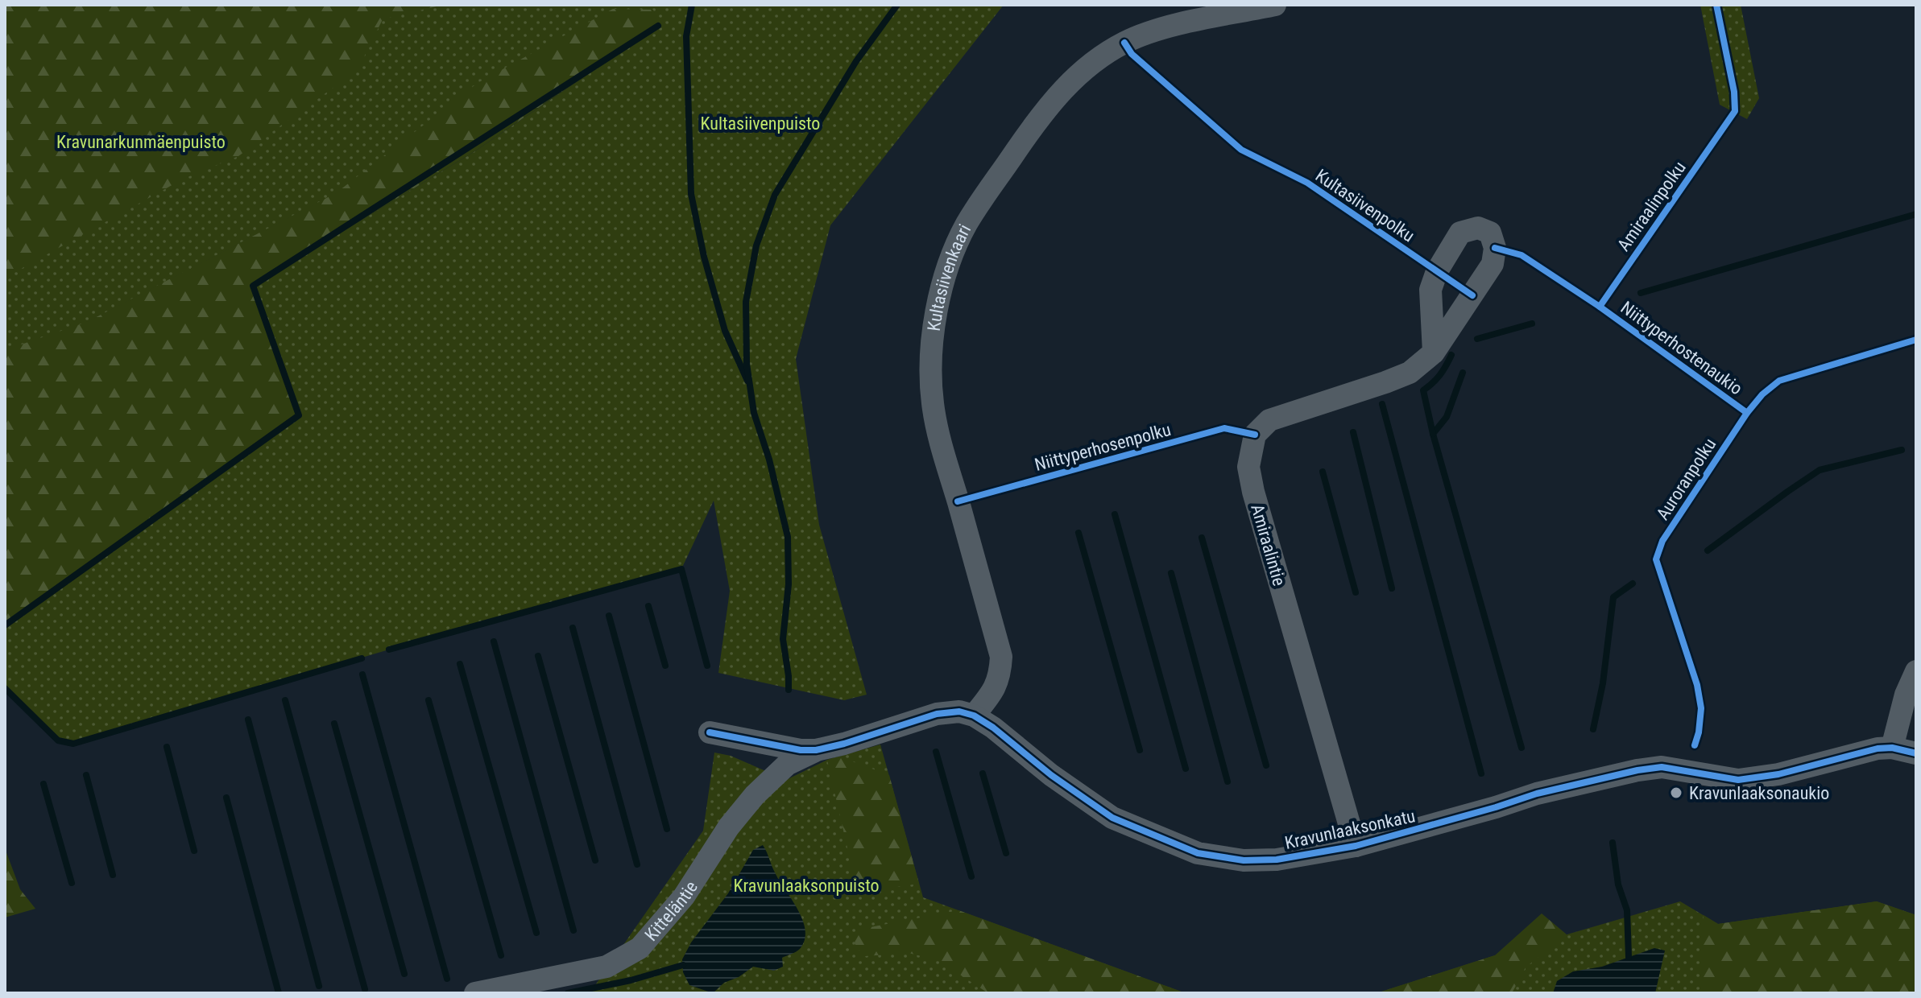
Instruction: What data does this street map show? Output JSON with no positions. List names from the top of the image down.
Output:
{
  "streets": {
    "street": [
      "Kultasiivenkaari",
      "Amiraalintie",
      "Kravunlaaksonkatu",
      "Kitteläntie"
    ],
    "cycle path": [
      "Kultasiivenpolku",
      "Amiraalinpolku",
      "Niittyperhostenaukio",
      "Niittyperhosenpolku",
      "Auroranpolku"
    ]
  },
  "crossings": [
    ["Kultasiivenkaari", "Kravunlaaksonkatu"],
    ["Amiraalintie", "Kravunlaaksonkatu"]
  ],
  "parks": ["Kultasiivenpuisto", "Kravunarkunmäenpuisto", "Kravunlaaksonpuisto"],
  "places": ["Kravunlaaksonaukio"]
}
